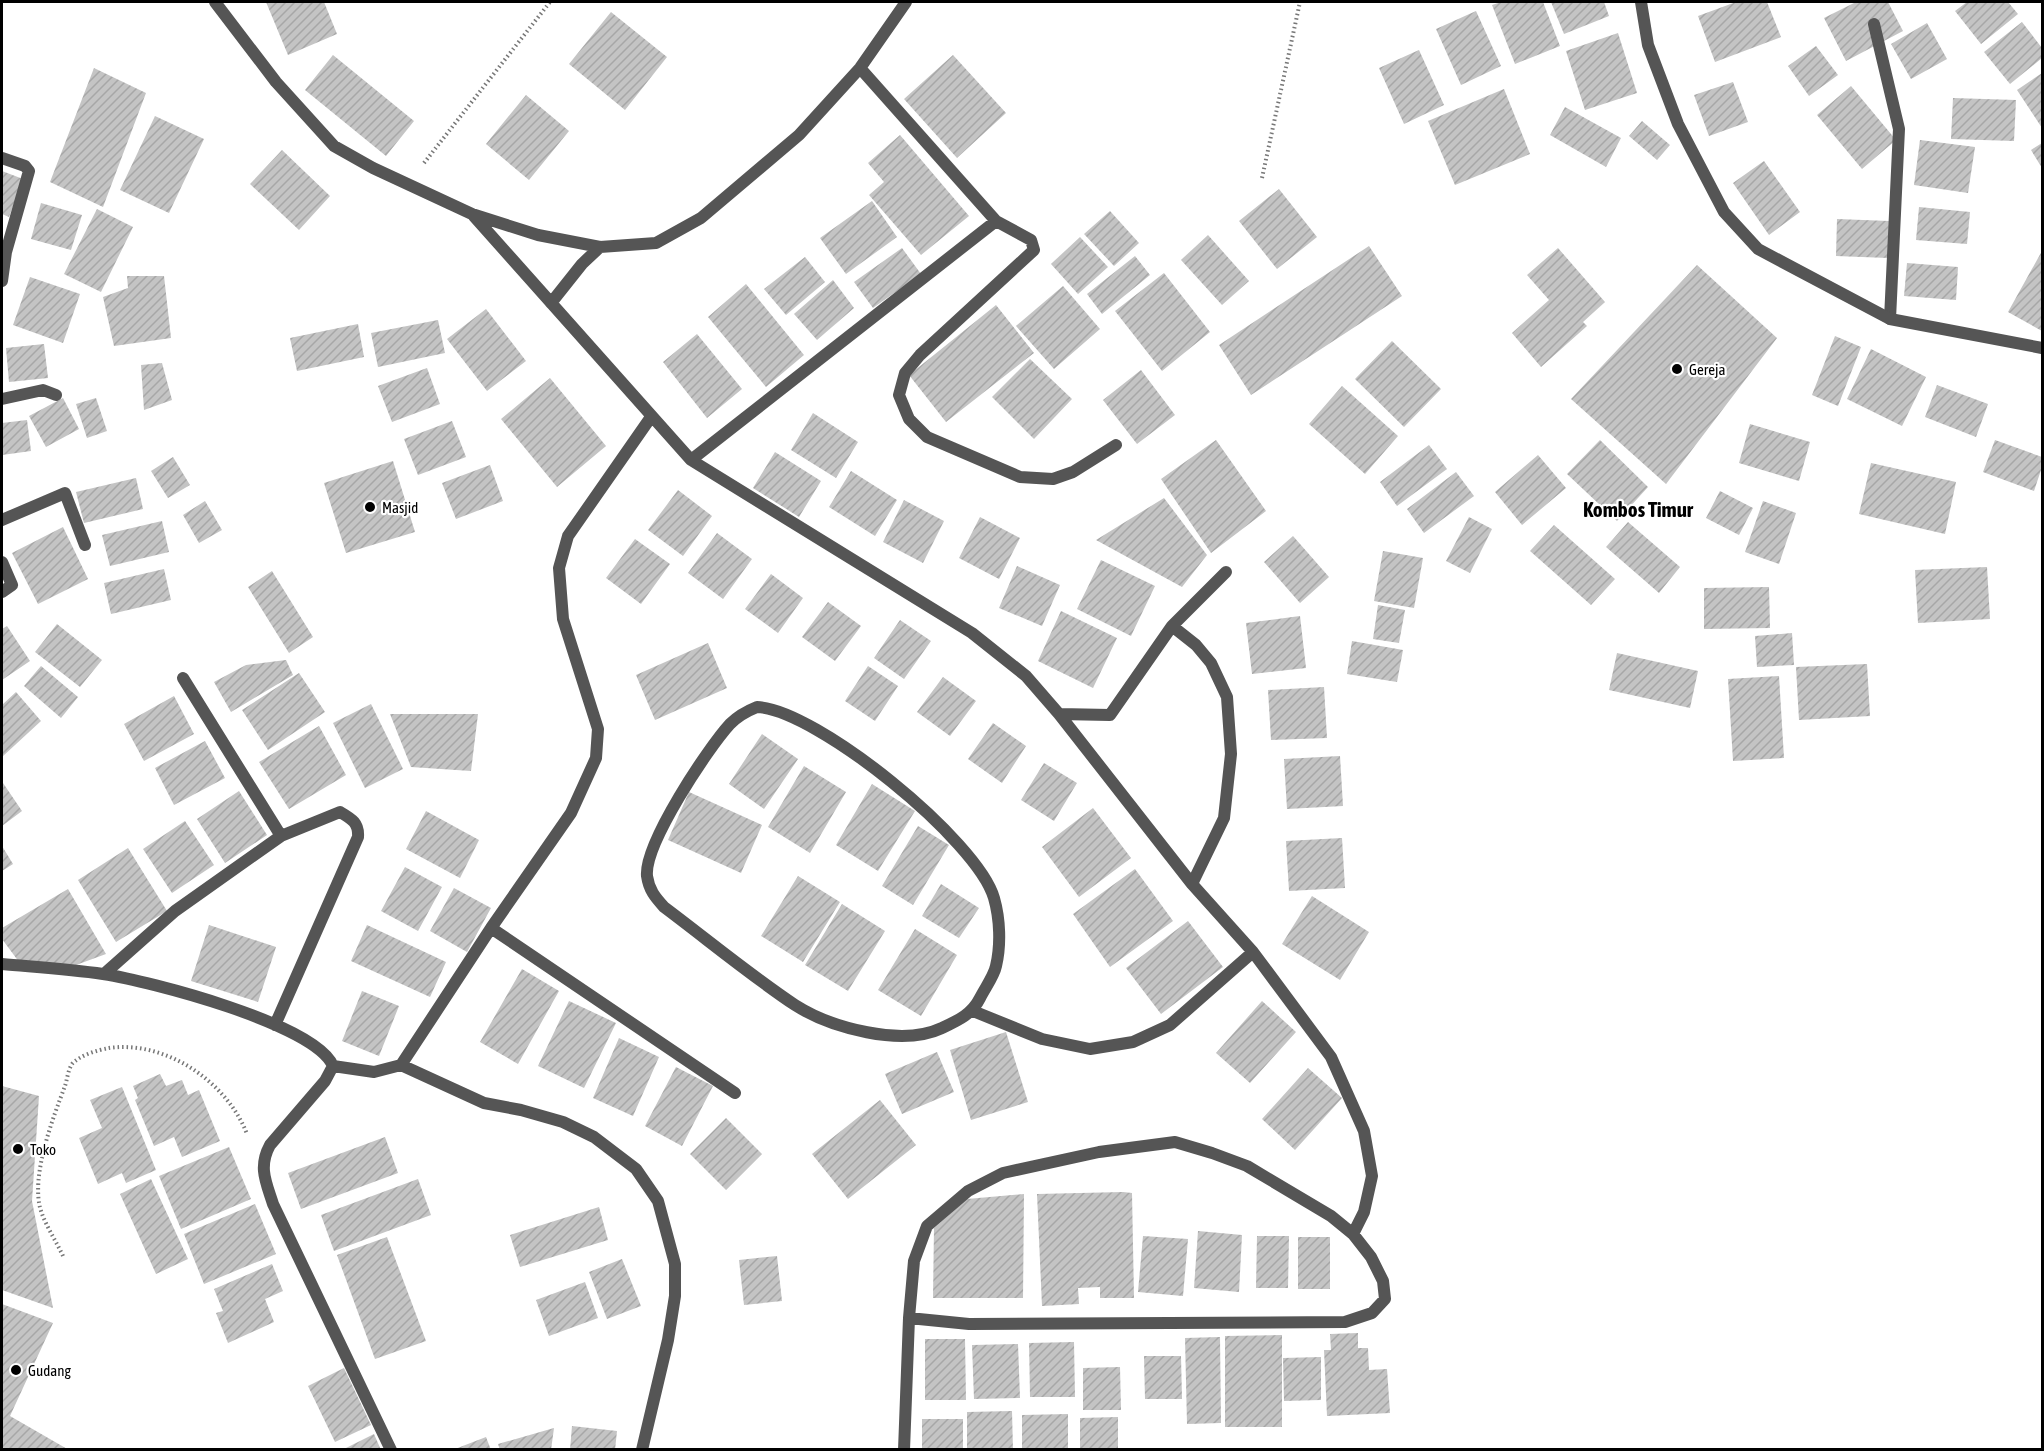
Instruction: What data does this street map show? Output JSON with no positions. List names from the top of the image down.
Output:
{
  "districts": ["Kombos Timur"],
  "places": [
    "Gereja",
    "Masjid",
    "Toko",
    "Gudang"
  ]
}
